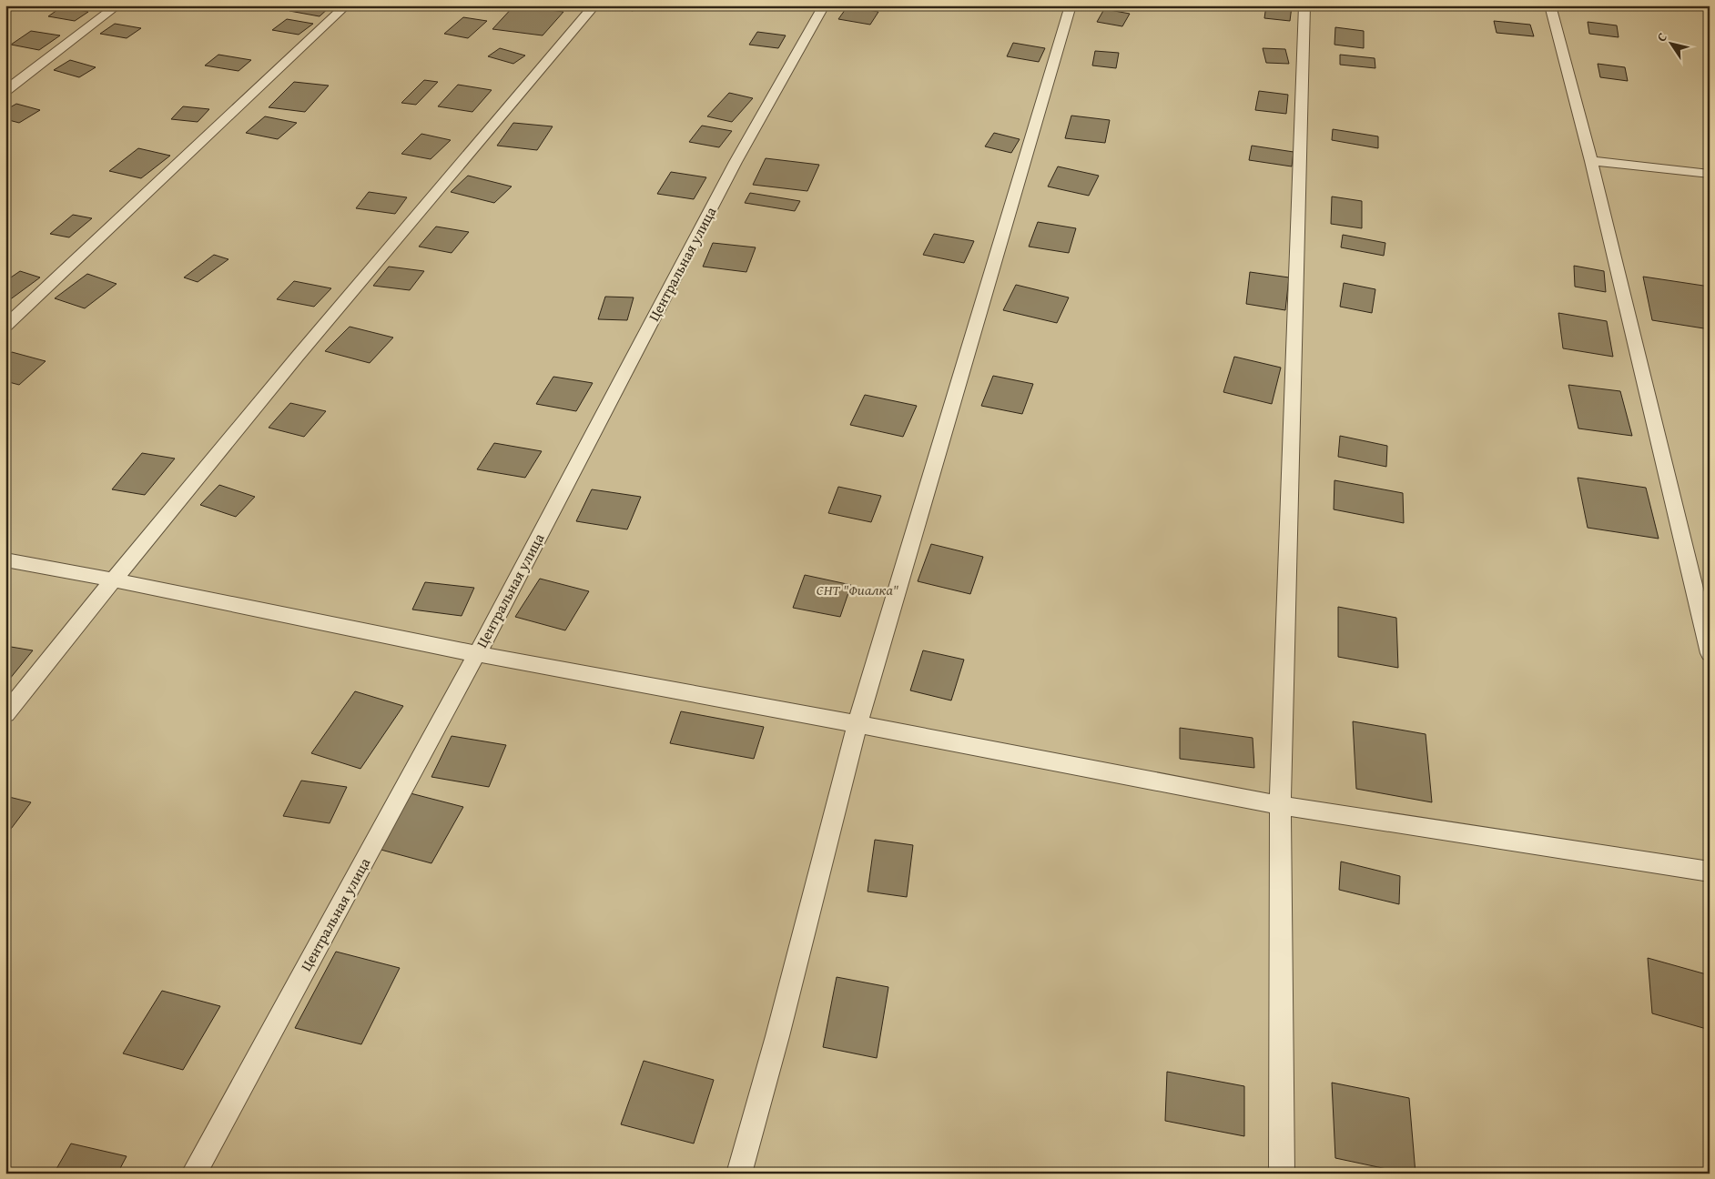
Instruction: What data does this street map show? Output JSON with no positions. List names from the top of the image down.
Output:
{
  "streets": {
    "lane": ["Центральная улица"]
  },
  "parks": ["СНТ \"Фиалка\""],
  "north": "top left"
}
